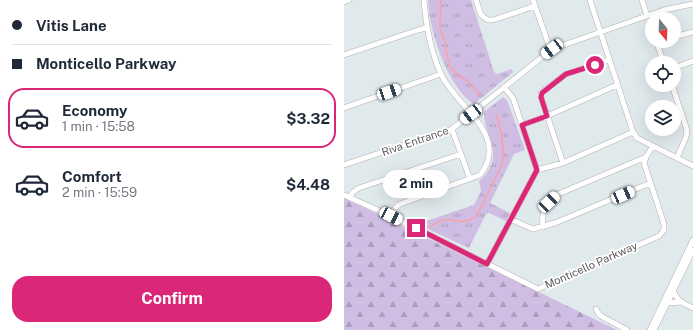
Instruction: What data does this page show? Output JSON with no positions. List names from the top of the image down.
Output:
{
  "streets": {
    "street": ["Riva Entrance", "Monticello Parkway"]
  },
  "north": "bottom",
  "page": {
    "banner": ["Vitis Lane", "Monticello Parkway"],
    "list": [
      {
        "name": "Economy",
        "note": "1 min · 15:58",
        "value": "$3.32"
      },
      {
        "name": "Comfort",
        "note": "2 min · 15:59",
        "value": "$4.48"
      }
    ],
    "bubble": "2 min",
    "buttons": "Confirm"
  }
}
